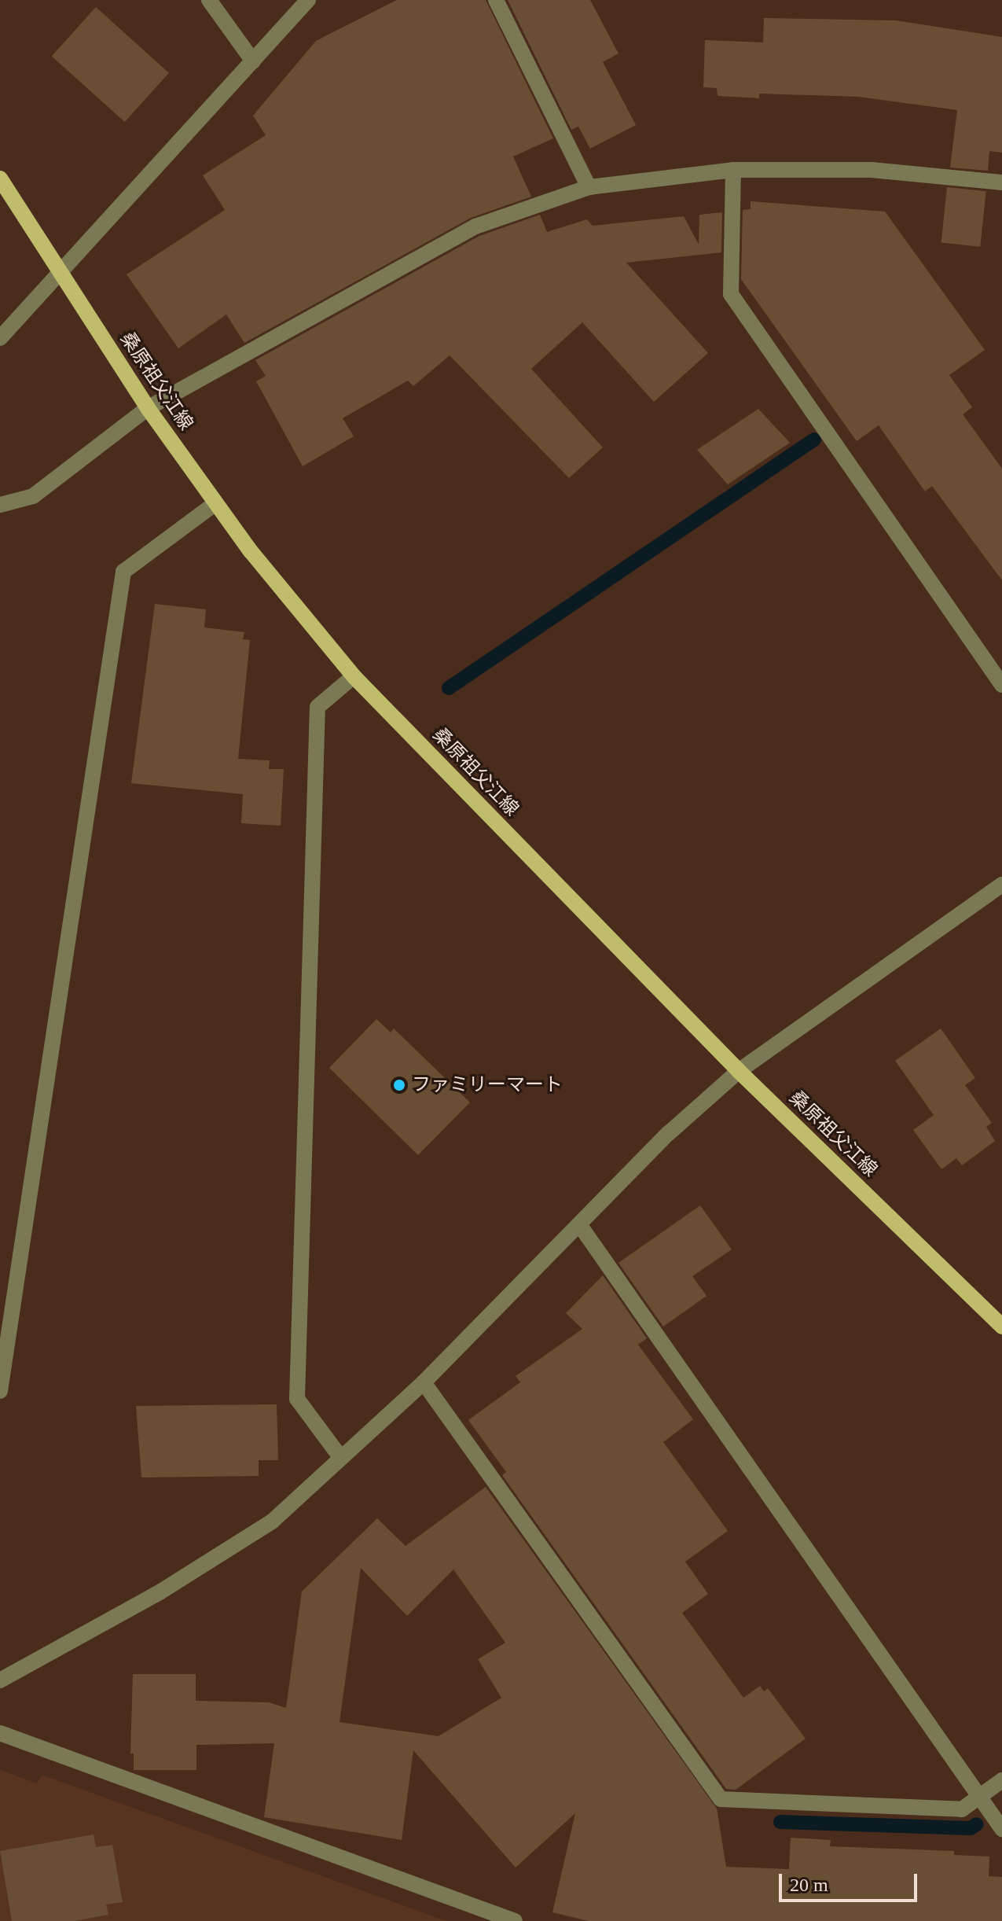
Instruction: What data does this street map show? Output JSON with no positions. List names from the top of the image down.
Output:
{
  "streets": {
    "main road": ["桑原祖父江線"]
  },
  "places": ["ファミリーマート"],
  "scale_bar": "20 m"
}
